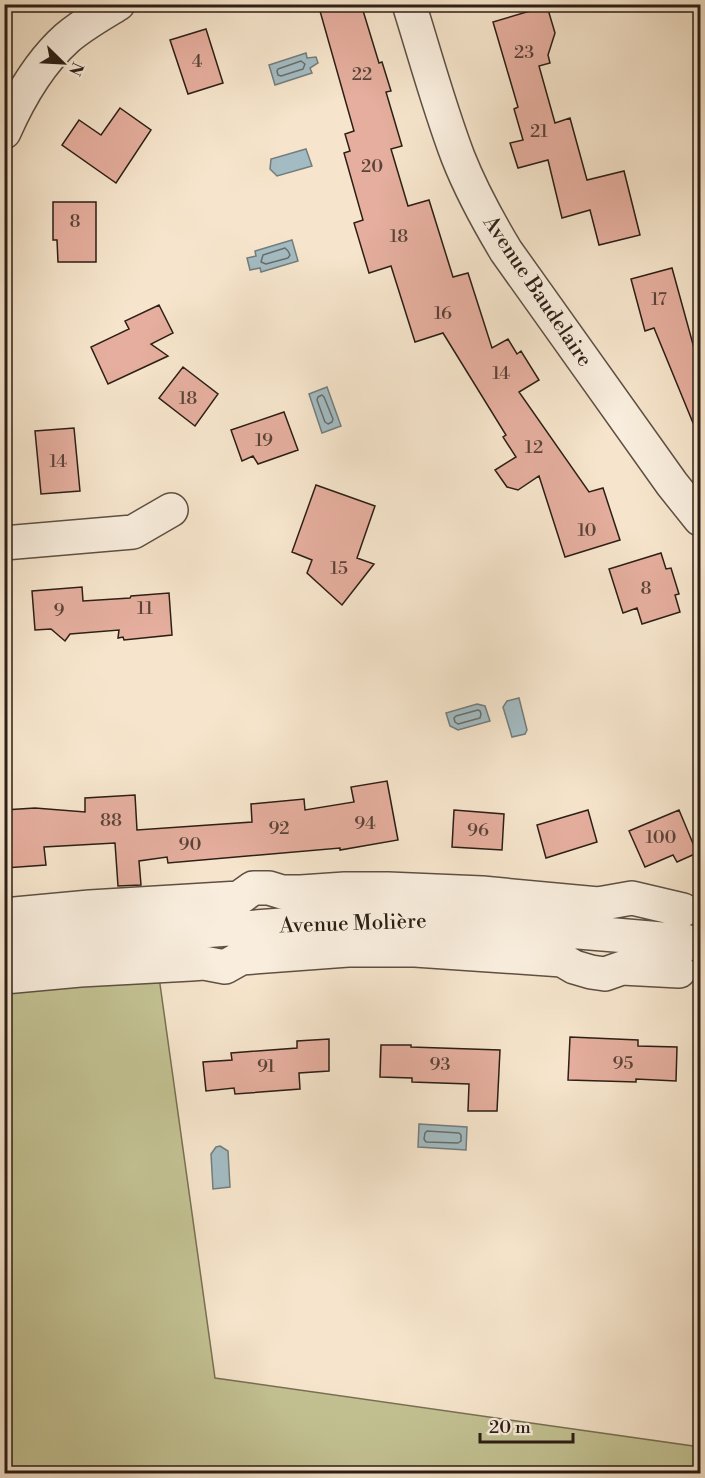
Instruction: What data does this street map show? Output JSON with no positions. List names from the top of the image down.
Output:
{
  "streets": {
    "street": ["Avenue Baudelaire", "Avenue Molière"]
  },
  "house_numbers": [
    "23",
    "4",
    "22",
    "21",
    "20",
    "8",
    "18",
    "17",
    "16",
    "14",
    "18",
    "19",
    "12",
    "14",
    "10",
    "15",
    "8",
    "11",
    "9",
    "88",
    "94",
    "92",
    "96",
    "100",
    "90",
    "95",
    "93",
    "91"
  ],
  "scale_bar": "20 m",
  "north": "bottom right"
}
